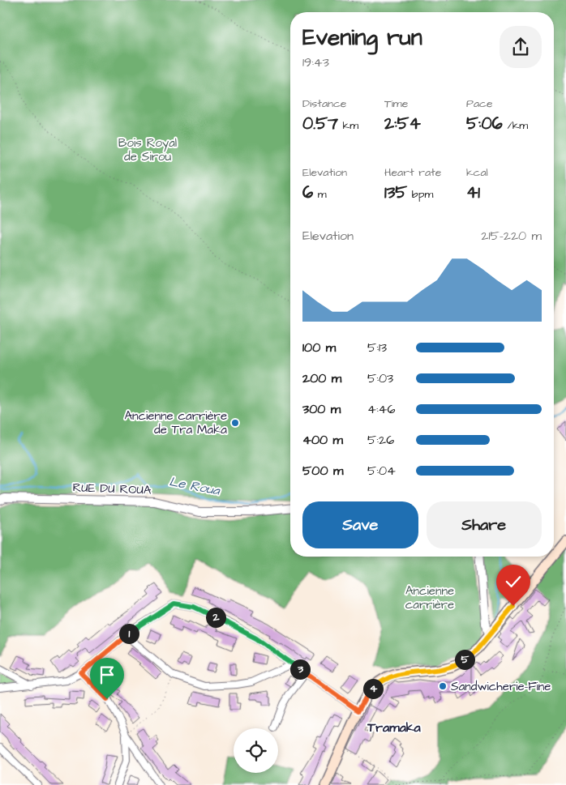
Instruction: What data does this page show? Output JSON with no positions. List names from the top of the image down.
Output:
{
  "streets": {
    "street": ["RUE DU ROUA"]
  },
  "districts": ["Tramaka"],
  "water": ["Le Roua"],
  "parks": ["Bois Royal de Sirou", "Ancienne carrière"],
  "places": ["Ancienne carrière de Tra Maka", "Sandwicherie-Fine"],
  "page": {
    "heading": ["Evening run", "19:43"],
    "stats": [
      ["Distance", "0.57 km"],
      ["Time", "2:54"],
      ["Pace", "5:06 /km"],
      ["Elevation", "6 m"],
      ["Heart rate", "135 bpm"],
      ["kcal", "41"]
    ],
    "chart": ["Elevation", "215–220 m"],
    "list": [
      {
        "name": "100 m",
        "note": "5:13"
      },
      {
        "name": "200 m",
        "note": "5:03"
      },
      {
        "name": "300 m",
        "note": "4:46"
      },
      {
        "name": "400 m",
        "note": "5:26"
      },
      {
        "name": "500 m",
        "note": "5:04"
      }
    ],
    "buttons": ["Save", "Share"],
    "pins": [
      "2",
      "1",
      "5",
      "3",
      "4"
    ]
  }
}
